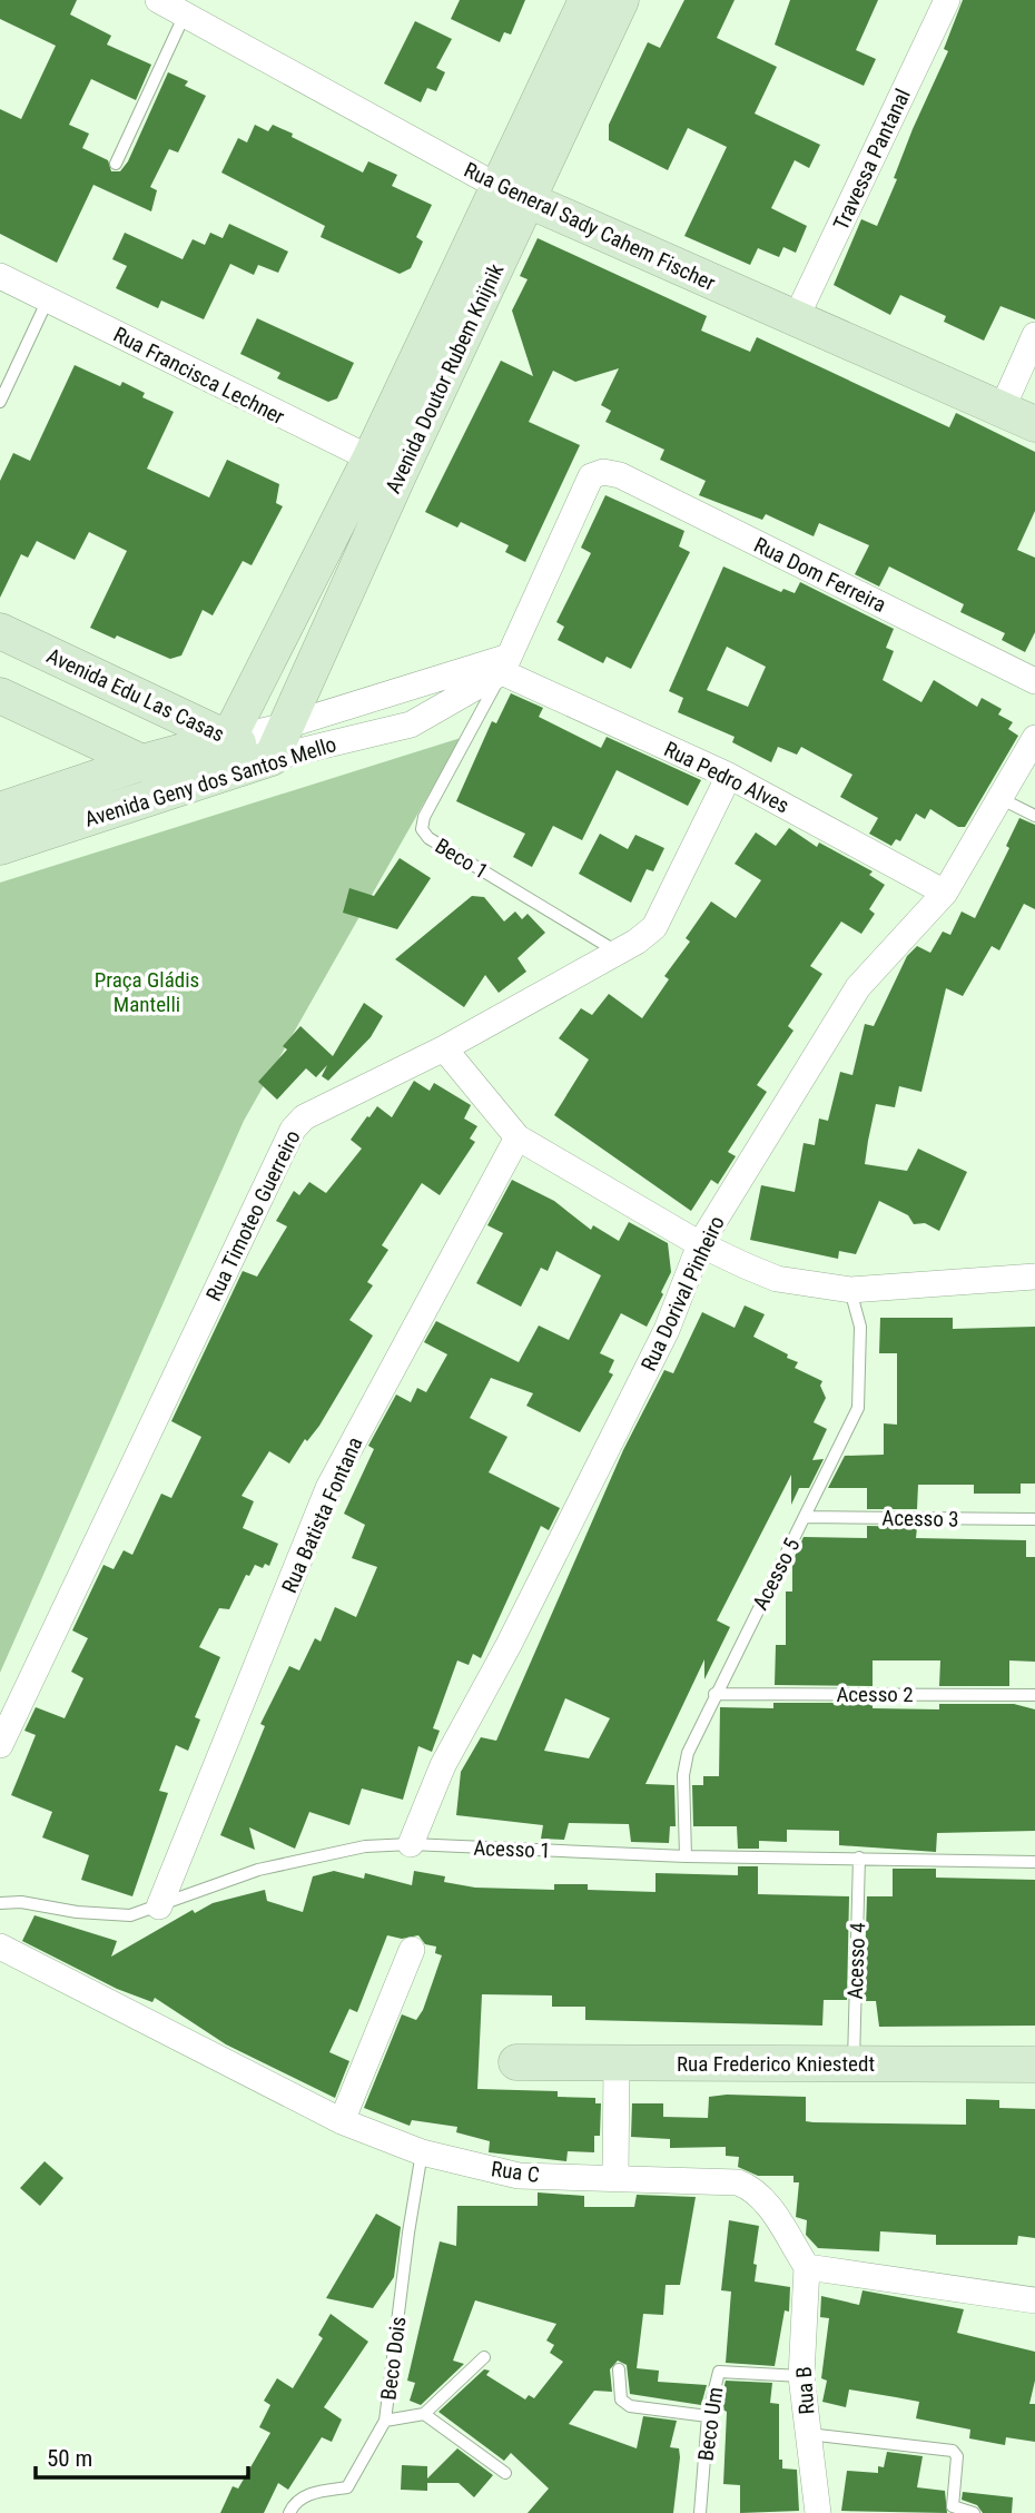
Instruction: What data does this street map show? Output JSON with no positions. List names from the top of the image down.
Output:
{
  "streets": {
    "street": [
      "Travessa Pantanal",
      "Rua General Sady Cahem Fischer",
      "Rua Francisca Lechner",
      "Avenida Doutor Rubem Knijnik",
      "Rua Dom Ferreira",
      "Avenida Edu Las Casas",
      "Rua Pedro Alves",
      "Avenida Geny dos Santos Mello",
      "Rua Timoteo Guerreiro",
      "Rua Dorival Pinheiro",
      "Rua Batista Fontana",
      "Rua Frederico Kniestedt",
      "Rua C",
      "Rua B"
    ],
    "lane": [
      "Beco 1",
      "Acesso 3",
      "Acesso 5",
      "Acesso 2",
      "Acesso 1",
      "Acesso 4",
      "Beco Dois",
      "Beco Um"
    ]
  },
  "crossings": [
    ["Travessa Pantanal", "Rua General Sady Cahem Fischer"],
    ["Rua General Sady Cahem Fischer", "Avenida Doutor Rubem Knijnik"],
    ["Rua Francisca Lechner", "Avenida Doutor Rubem Knijnik"],
    ["Avenida Doutor Rubem Knijnik", "Avenida Edu Las Casas"],
    ["Avenida Doutor Rubem Knijnik", "Avenida Geny dos Santos Mello"],
    ["Rua Dom Ferreira", "Rua Pedro Alves"],
    ["Rua Dom Ferreira", "Avenida Geny dos Santos Mello"],
    ["Rua Dom Ferreira", "Beco 1"],
    ["Avenida Edu Las Casas", "Avenida Geny dos Santos Mello"],
    ["Rua Pedro Alves", "Avenida Geny dos Santos Mello"],
    ["Rua Pedro Alves", "Beco 1"],
    ["Rua Pedro Alves", "Rua Timoteo Guerreiro"],
    ["Rua Pedro Alves", "Rua Dorival Pinheiro"],
    ["Avenida Geny dos Santos Mello", "Beco 1"],
    ["Beco 1", "Rua Timoteo Guerreiro"],
    ["Rua Dorival Pinheiro", "Acesso 1"],
    ["Rua Batista Fontana", "Acesso 1"],
    ["Acesso 3", "Acesso 5"],
    ["Acesso 5", "Acesso 2"],
    ["Acesso 5", "Acesso 1"],
    ["Acesso 1", "Acesso 4"],
    ["Acesso 4", "Rua Frederico Kniestedt"],
    ["Rua C", "Beco Dois"],
    ["Rua C", "Rua B"],
    ["Rua B", "Beco Um"]
  ],
  "parks": ["Praça Gládis Mantelli"],
  "scale_bar": "50 m"
}
